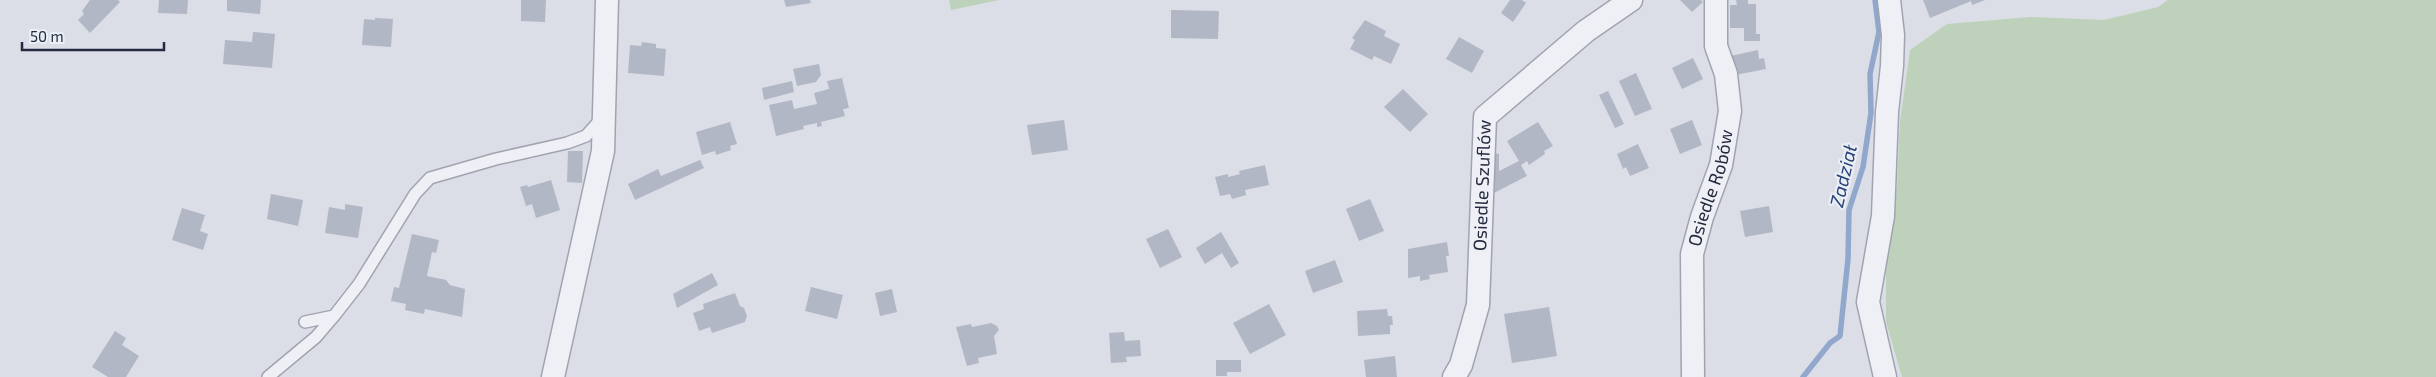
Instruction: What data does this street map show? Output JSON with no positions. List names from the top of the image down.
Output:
{
  "streets": {
    "street": ["Osiedle Szuflów", "Osiedle Robów"]
  },
  "water": ["Zadział"],
  "scale_bar": "50 m"
}
